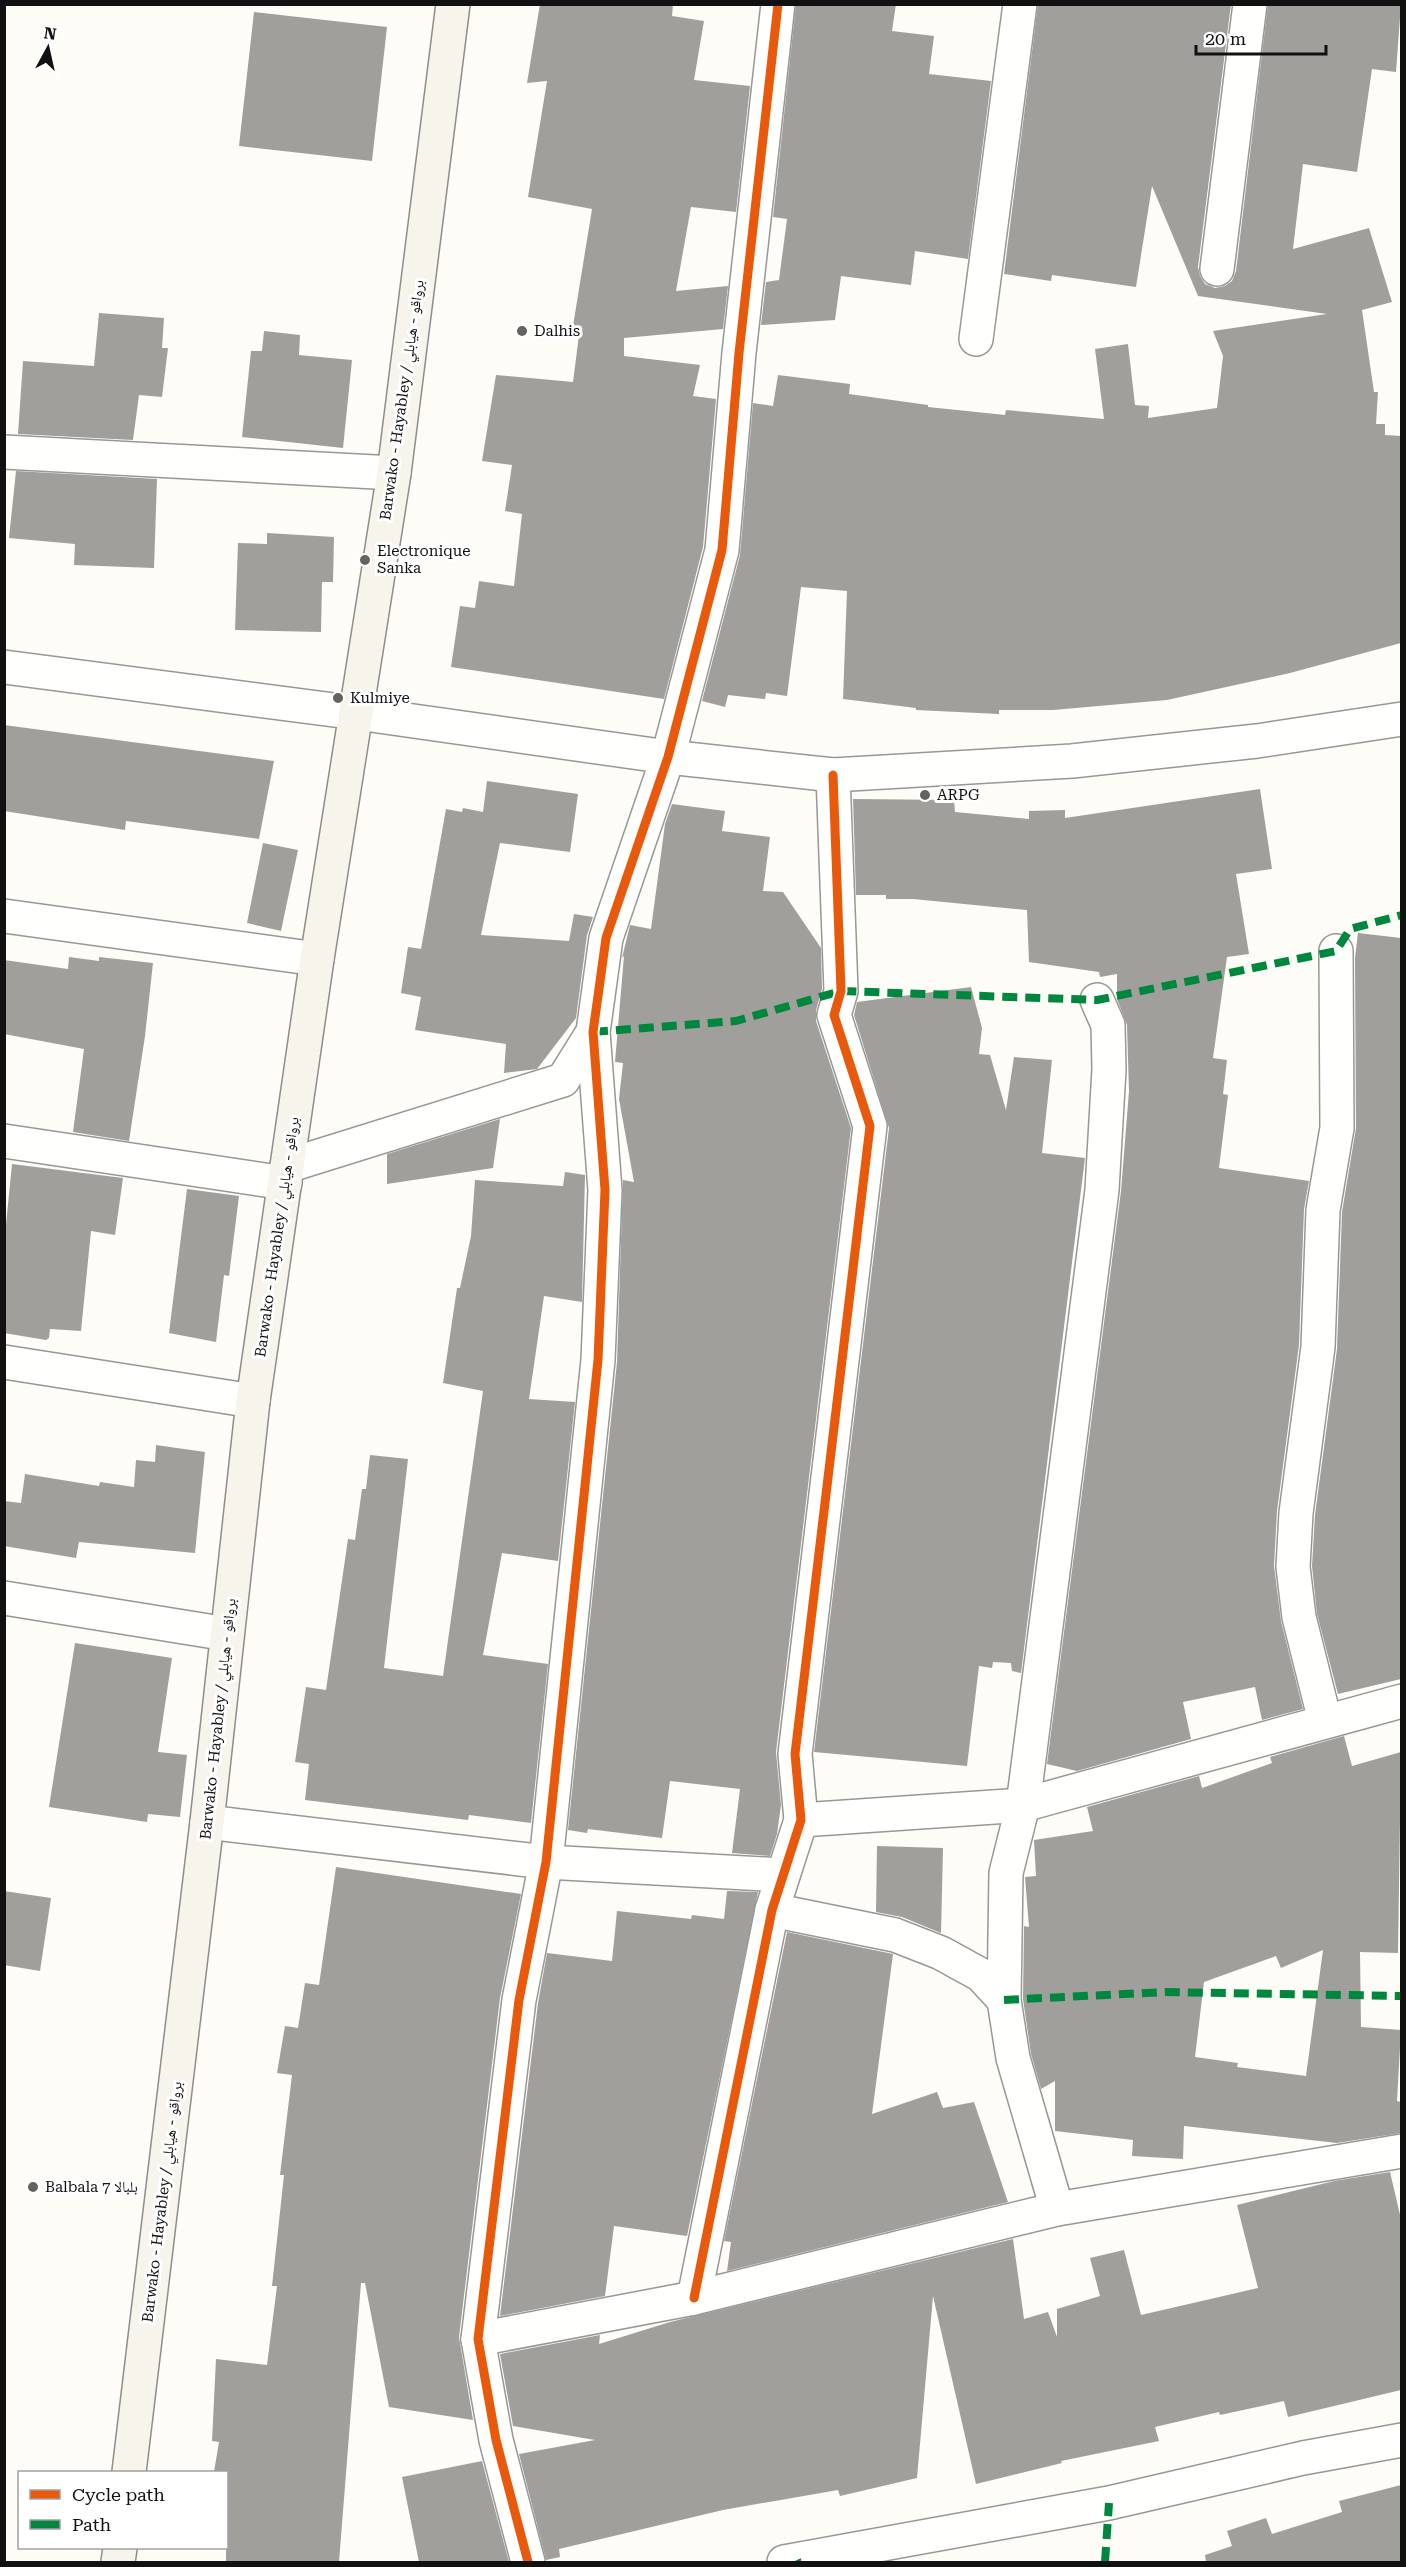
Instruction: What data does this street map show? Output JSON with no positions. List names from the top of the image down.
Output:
{
  "streets": {
    "main road": ["Barwako - Hayabley / برواقو - هيابلي"]
  },
  "places": [
    "Dalhis",
    "Electronique Sanka",
    "Kulmiye",
    "ARPG",
    "Balbala 7 بلبالا"
  ],
  "legend": ["Cycle path", "Path"],
  "scale_bar": "20 m",
  "north": "top"
}
